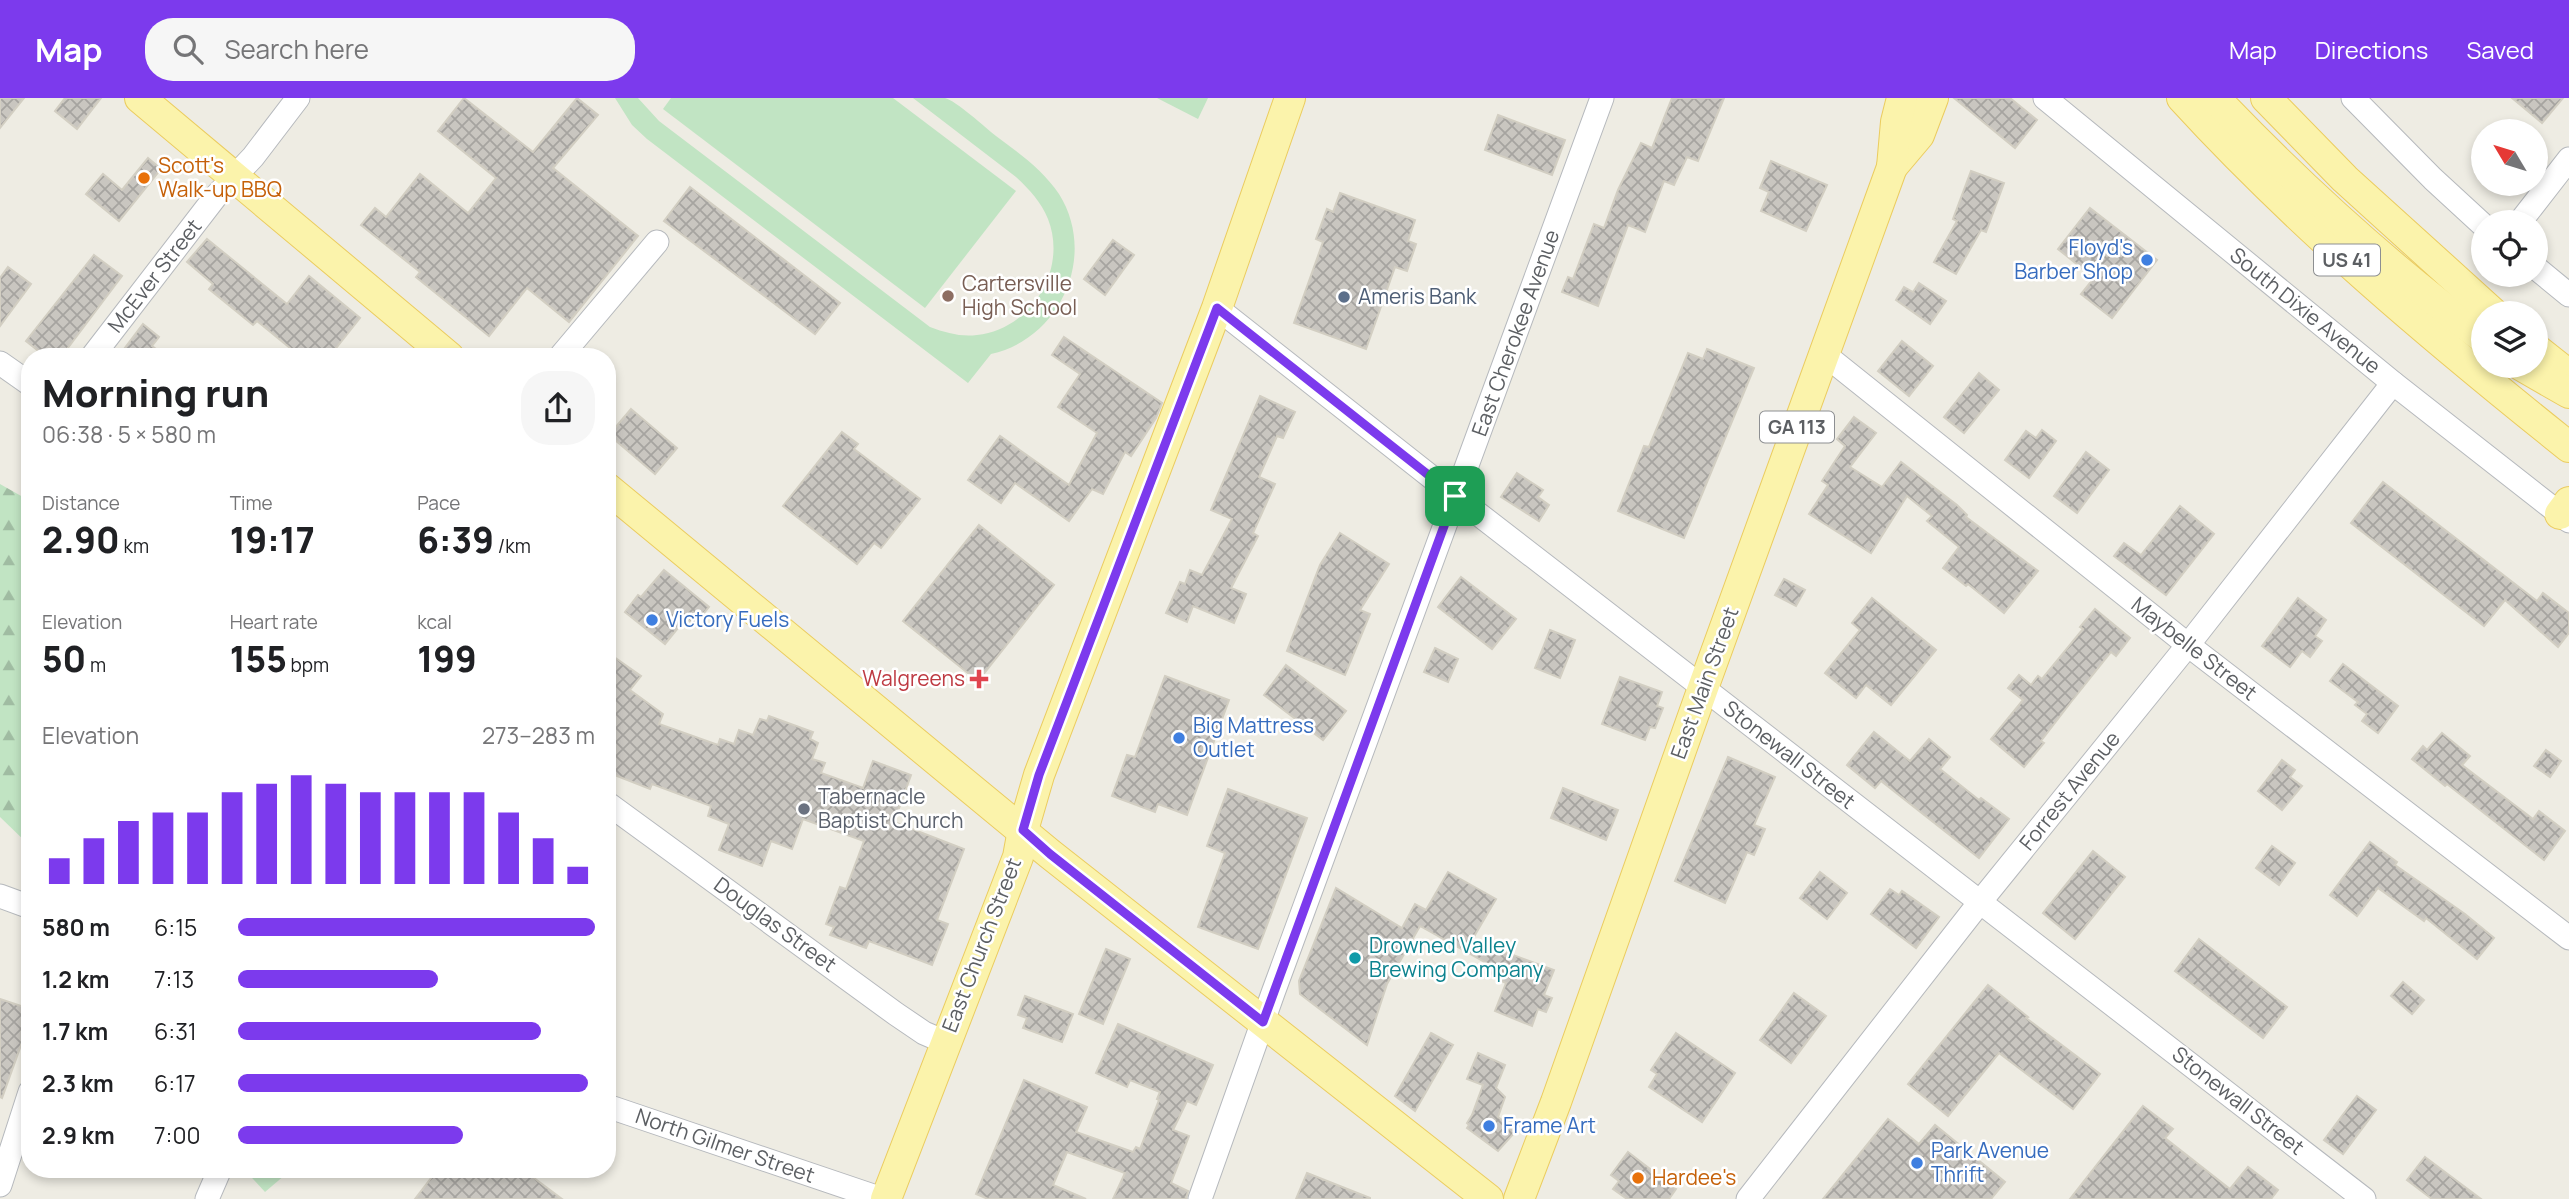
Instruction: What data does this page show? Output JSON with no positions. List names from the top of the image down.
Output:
{
  "streets": {
    "main road": [
      "US 41",
      "GA 113",
      "East Main Street",
      "East Church Street"
    ],
    "street": [
      "McEver Street",
      "South Dixie Avenue",
      "East Cherokee Avenue",
      "Maybelle Street",
      "Stonewall Street",
      "Forrest Avenue",
      "Douglas Street",
      "North Gilmer Street"
    ]
  },
  "crossings": [
    ["South Dixie Avenue", "Forrest Avenue"],
    ["East Cherokee Avenue", "Stonewall Street"],
    ["Maybelle Street", "East Main Street"],
    ["Maybelle Street", "Forrest Avenue"],
    ["East Main Street", "Stonewall Street"],
    ["Stonewall Street", "Forrest Avenue"],
    ["Stonewall Street", "East Church Street"],
    ["Douglas Street", "East Church Street"],
    ["East Church Street", "North Gilmer Street"]
  ],
  "places": {
    "other": [
      "Scott's Walk-up BBQ",
      "Floyd's Barber Shop",
      "Cartersville High School",
      "Ameris Bank",
      "Victory Fuels",
      "Big Mattress Outlet",
      "Tabernacle Baptist Church",
      "Drowned Valley Brewing Company",
      "Frame Art",
      "Park Avenue Thrift",
      "Hardee's"
    ],
    "health": ["Walgreens"]
  },
  "north": "top left",
  "page": {
    "header": "Map",
    "search": "Search here",
    "nav": ["Map", "Directions", "Saved"],
    "heading": ["Morning run", "06:38 · 5 × 580 m"],
    "stats": [
      ["Distance", "2.90 km"],
      ["Time", "19:17"],
      ["Pace", "6:39 /km"],
      ["Elevation", "50 m"],
      ["Heart rate", "155 bpm"],
      ["kcal", "199"]
    ],
    "chart": ["Elevation", "273–283 m"],
    "list": [
      {
        "name": "580 m",
        "note": "6:15"
      },
      {
        "name": "1.2 km",
        "note": "7:13"
      },
      {
        "name": "1.7 km",
        "note": "6:31"
      },
      {
        "name": "2.3 km",
        "note": "6:17"
      },
      {
        "name": "2.9 km",
        "note": "7:00"
      }
    ]
  }
}
